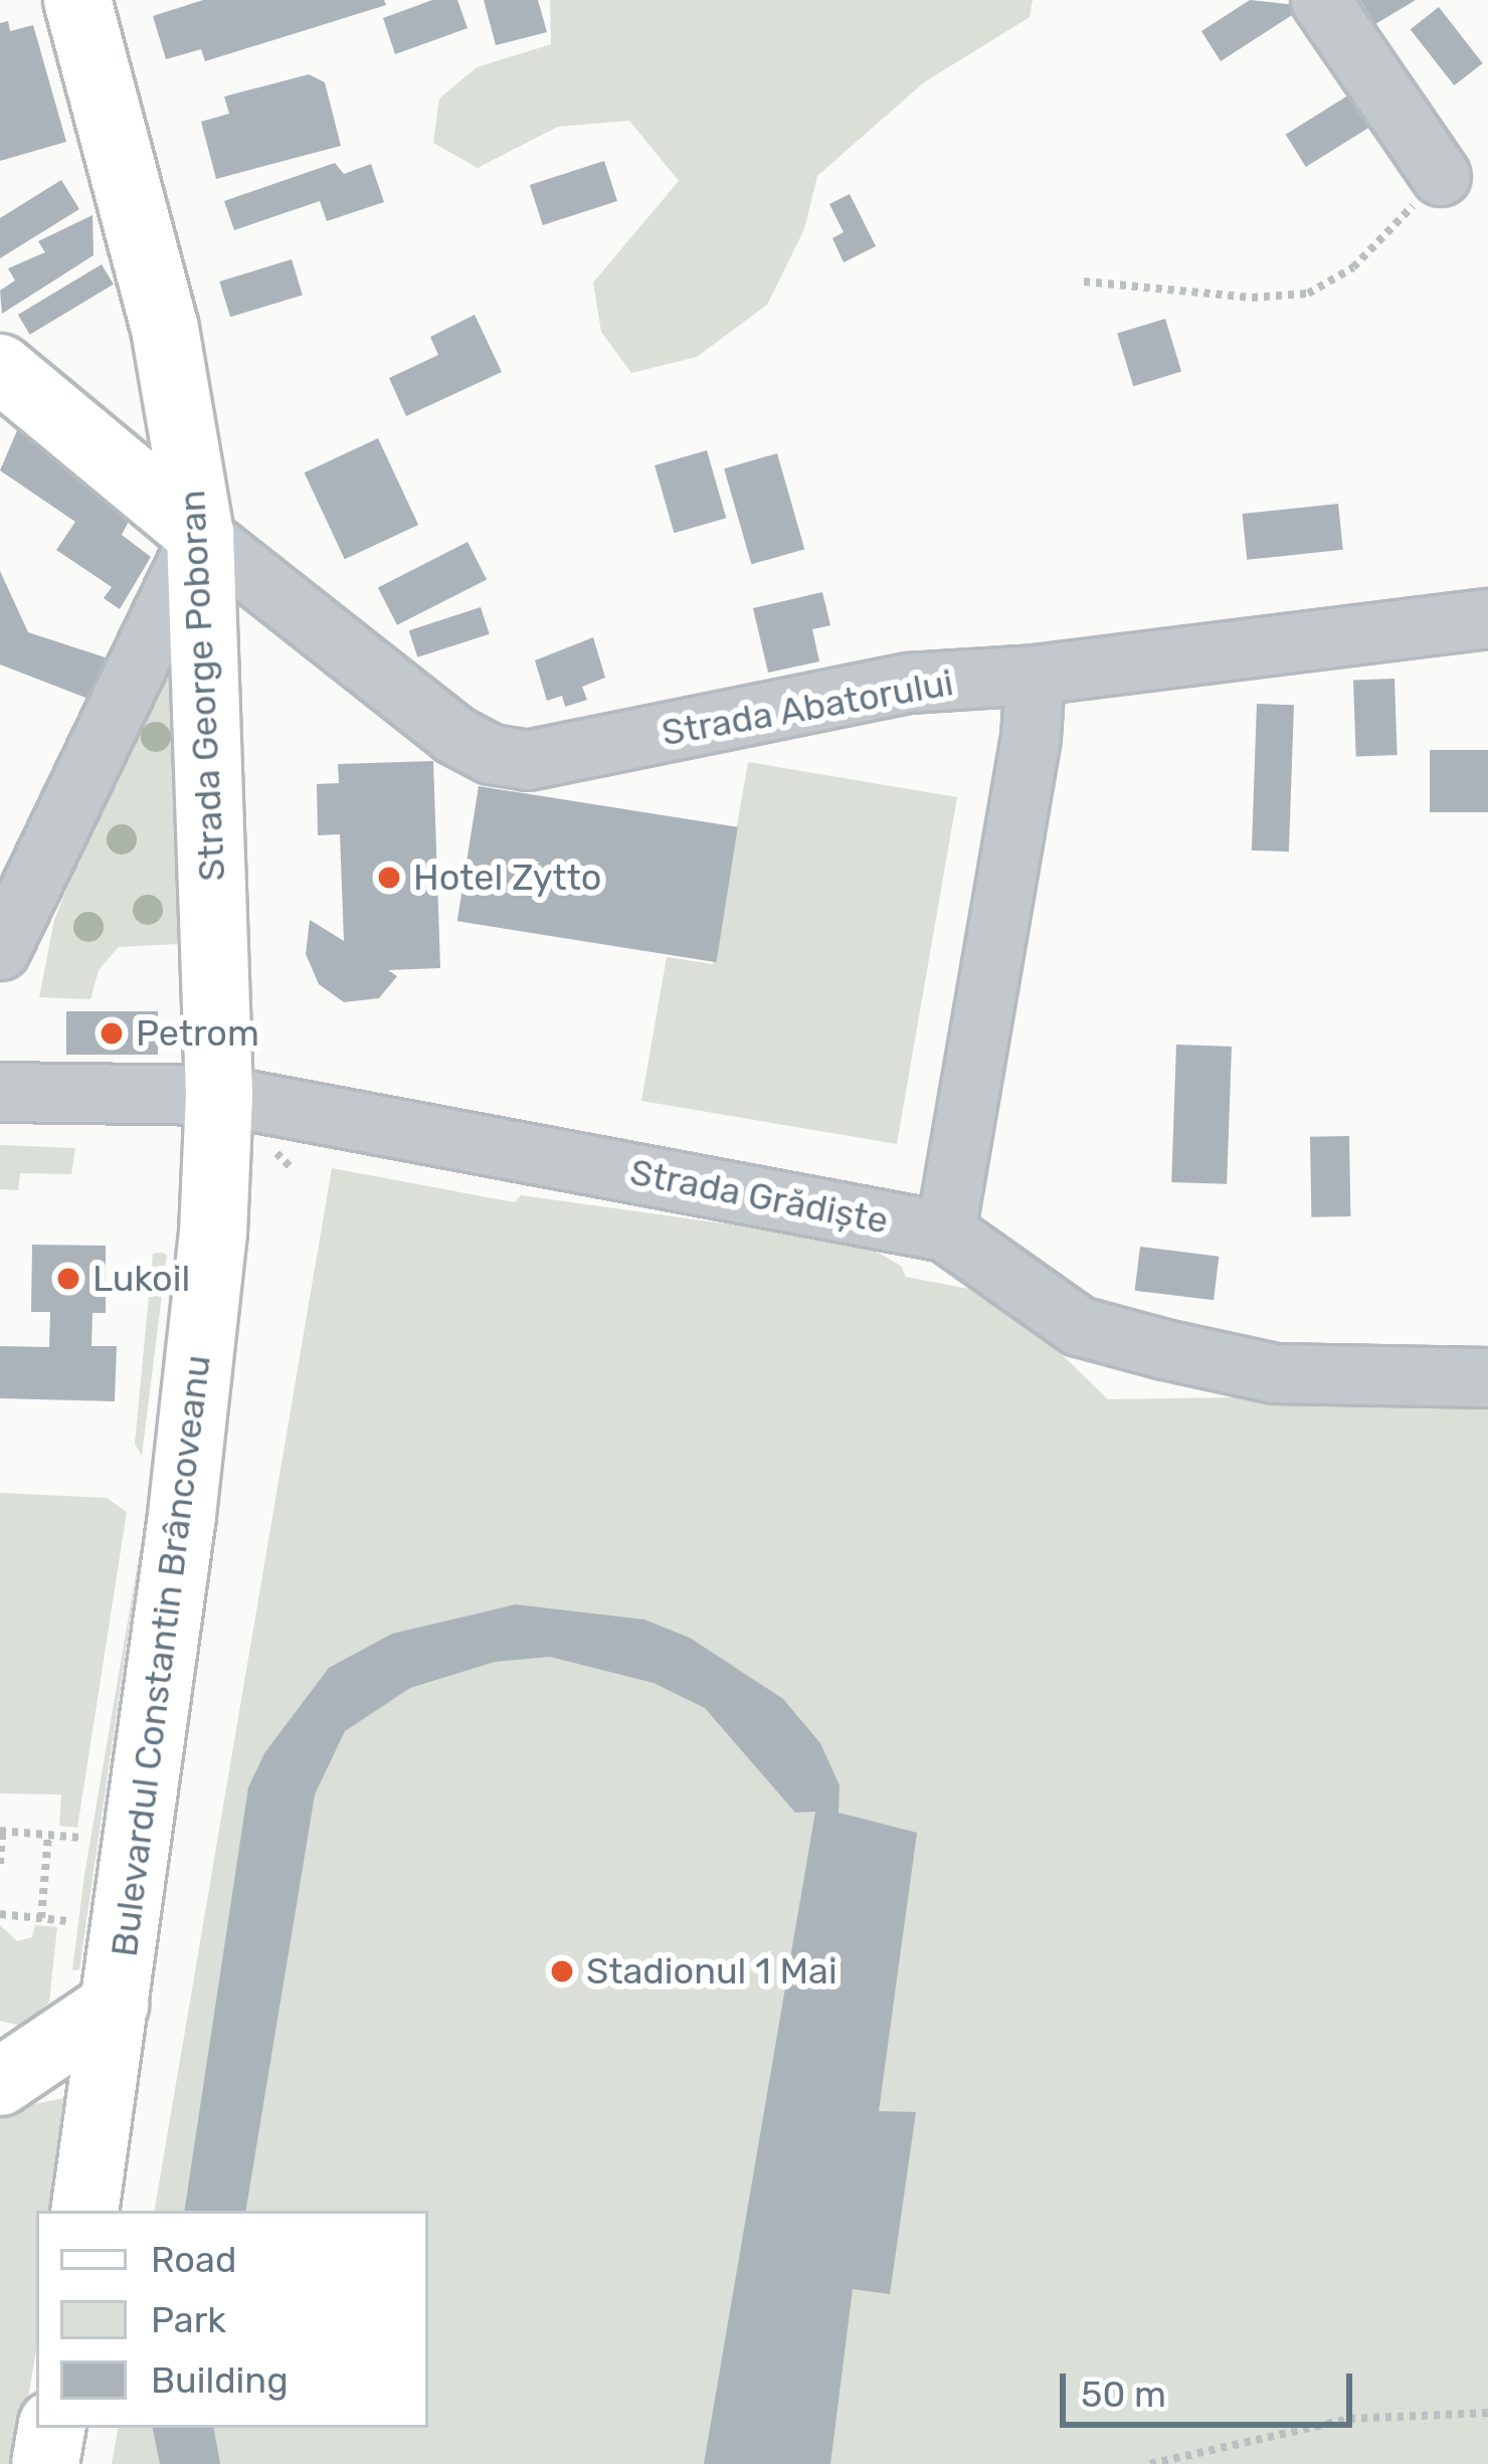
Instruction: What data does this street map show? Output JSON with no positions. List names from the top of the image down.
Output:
{
  "streets": {
    "main road": ["Strada George Poboran", "Bulevardul Constantin Brâncoveanu"],
    "street": ["Strada Abatorului", "Strada Grădiște"]
  },
  "crossings": [
    ["Strada George Poboran", "Strada Abatorului"],
    ["Strada George Poboran", "Strada Grădiște"],
    ["Strada George Poboran", "Bulevardul Constantin Brâncoveanu"],
    ["Strada Grădiște", "Bulevardul Constantin Brâncoveanu"]
  ],
  "places": [
    "Hotel Zytto",
    "Petrom",
    "Lukoil",
    "Stadionul 1 Mai"
  ],
  "legend": ["Road", "Park", "Building"],
  "scale_bar": "50 m"
}
